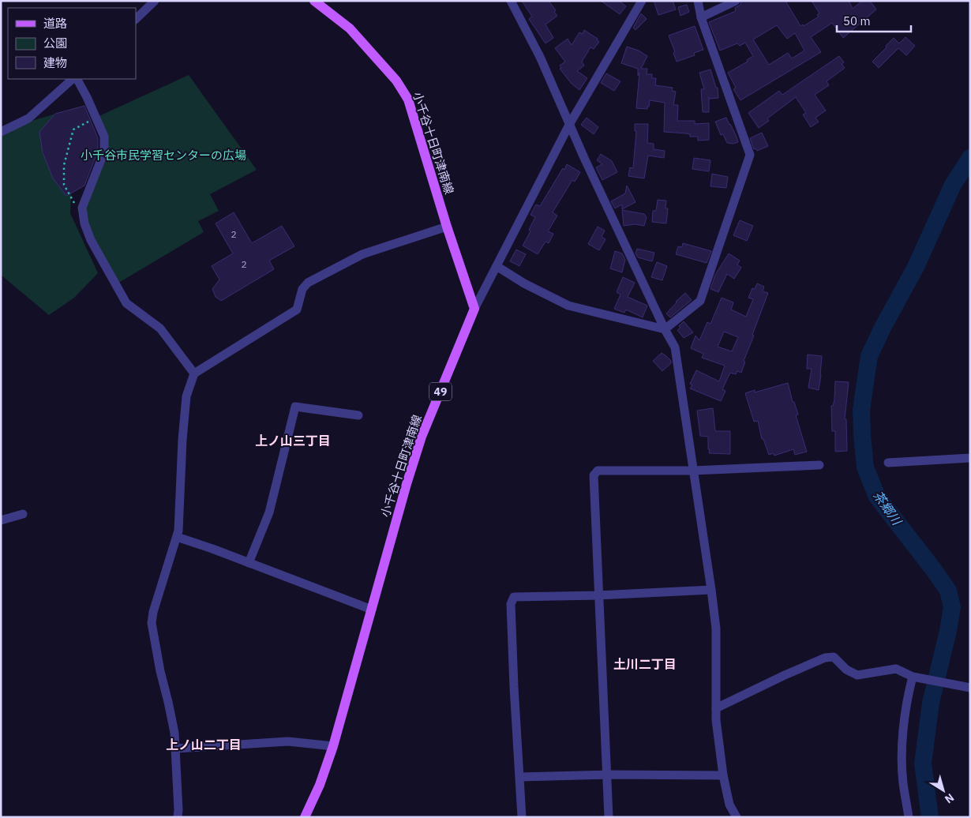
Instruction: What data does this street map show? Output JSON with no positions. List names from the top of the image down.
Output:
{
  "streets": {
    "main road": ["小千谷十日町津南線", "49"]
  },
  "districts": ["上ノ山三丁目", "土川二丁目", "上ノ山二丁目"],
  "water": ["茶郷川"],
  "parks": ["小千谷市民学習センターの広場"],
  "house_numbers": ["2", "2"],
  "legend": ["道路", "公園", "建物"],
  "scale_bar": "50 m",
  "north": "bottom right"
}
